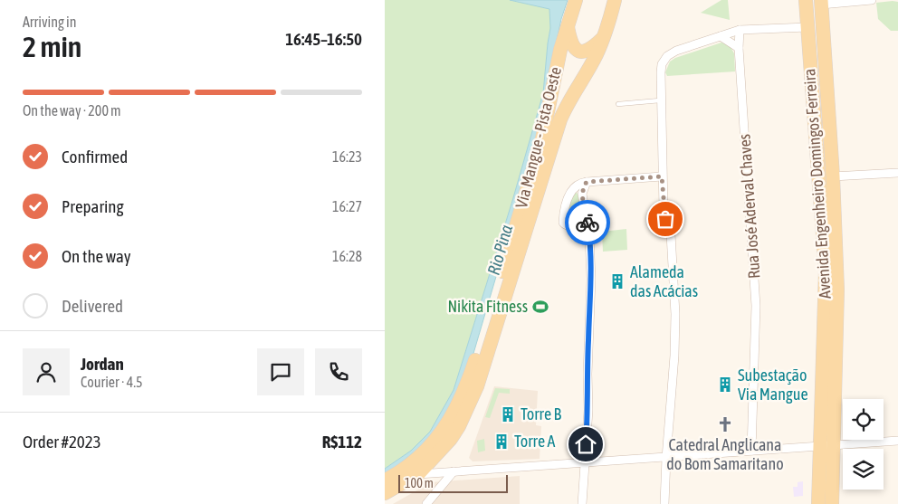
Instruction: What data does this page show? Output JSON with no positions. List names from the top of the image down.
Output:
{
  "streets": {
    "main road": ["Via Mangue - Pista Oeste", "Avenida Engenheiro Domingos Ferreira"],
    "street": ["Rua José Aderval Chaves"]
  },
  "water": ["Rio Pina"],
  "places": {
    "building": [
      "Alameda das Acácias",
      "Subestação Via Mangue",
      "Torre B",
      "Torre A"
    ],
    "sports": ["Nikita Fitness"],
    "church": ["Catedral Anglicana do Bom Samaritano"]
  },
  "scale_bar": "100 m",
  "page": {
    "heading": ["2 min", "Arriving in", "16:45–16:50"],
    "panel": [
      "Jordan",
      "Courier · 4.5",
      "Order #2023",
      "R$112"
    ],
    "bar": "On the way · 200 m",
    "list": [
      ["Confirmed", "16:23"],
      ["Preparing", "16:27"],
      ["On the way", "16:28"],
      "Delivered"
    ],
    "scale": "100 m"
  }
}
